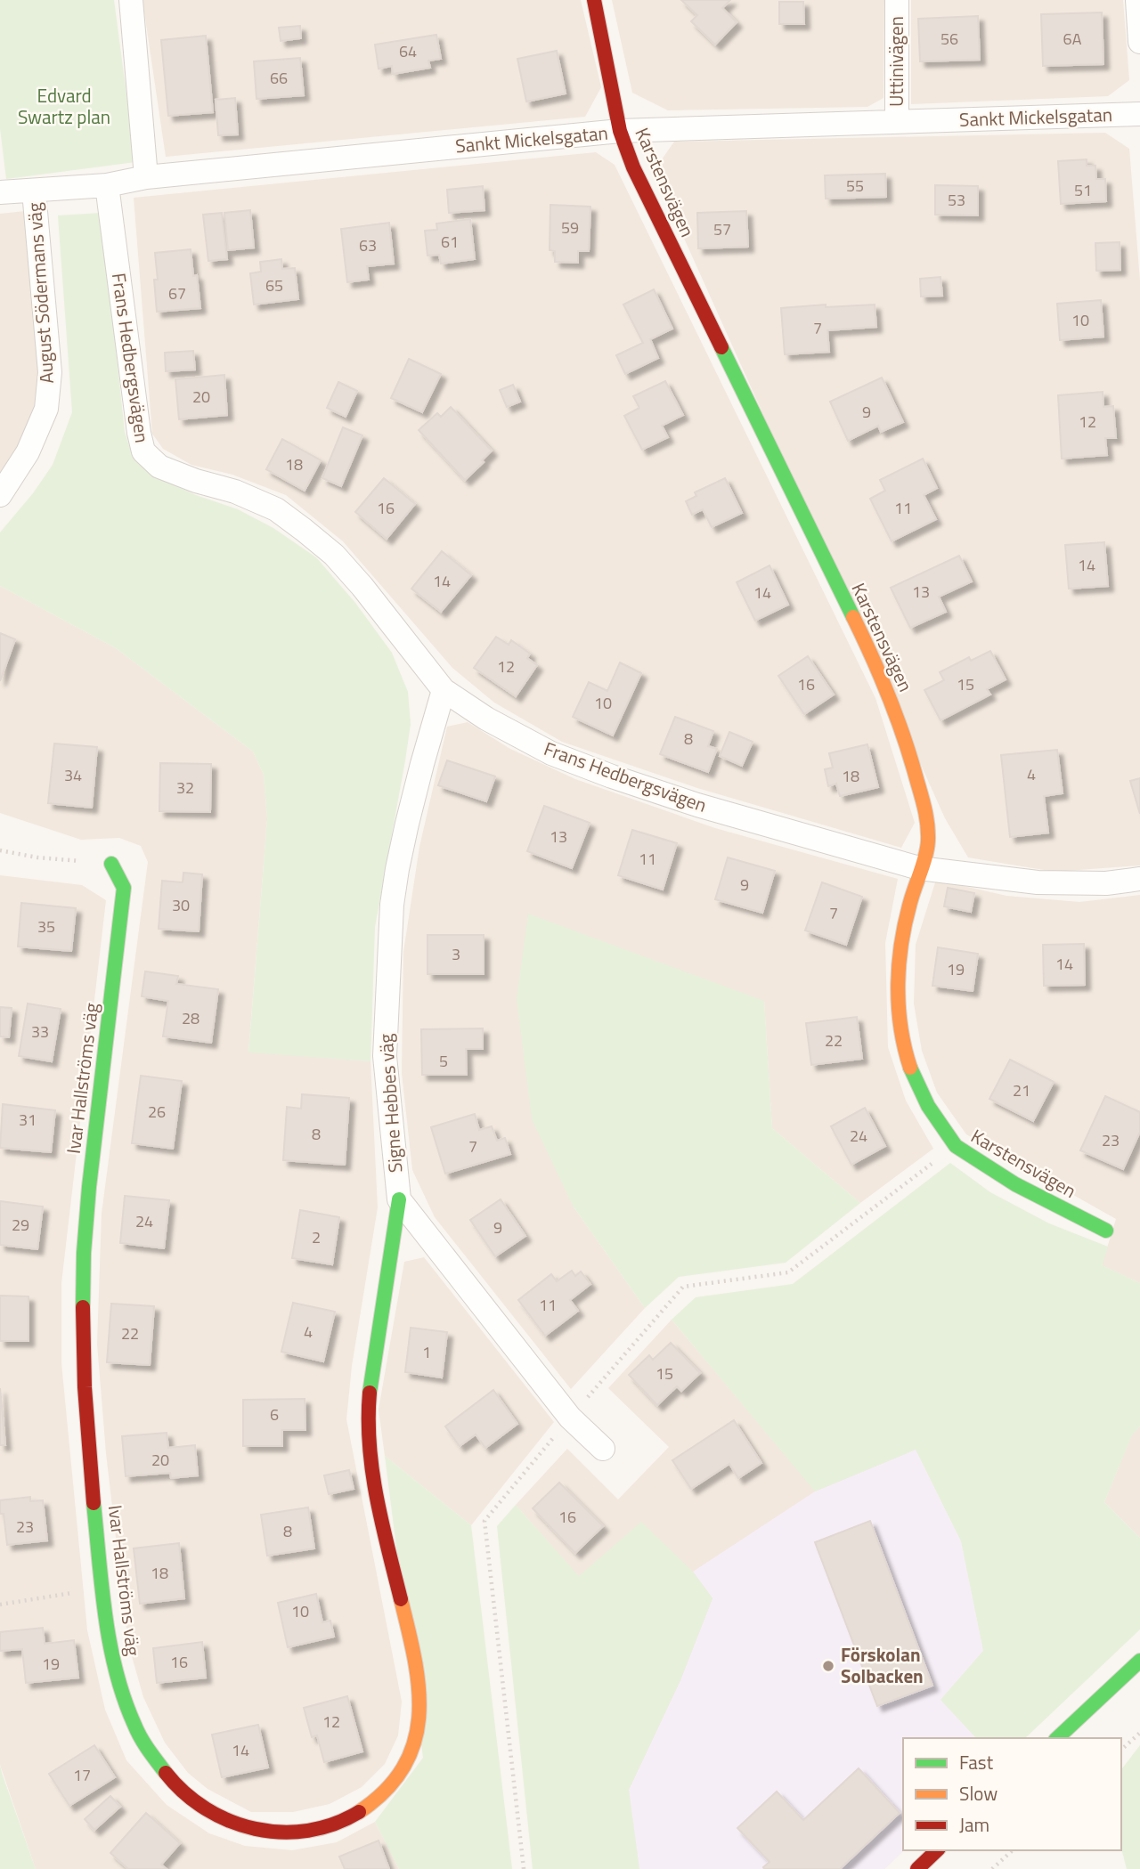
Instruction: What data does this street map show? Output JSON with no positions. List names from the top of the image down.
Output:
{
  "streets": {
    "street": [
      "Uttinivägen",
      "Sankt Mickelsgatan",
      "Karstensvägen",
      "August Södermans väg",
      "Frans Hedbergsvägen",
      "Ivar Hallströms väg",
      "Signe Hebbes väg"
    ]
  },
  "crossings": [
    ["Uttinivägen", "Sankt Mickelsgatan"],
    ["Sankt Mickelsgatan", "Karstensvägen"],
    ["Sankt Mickelsgatan", "August Södermans väg"],
    ["Sankt Mickelsgatan", "Frans Hedbergsvägen"],
    ["Karstensvägen", "Frans Hedbergsvägen"],
    ["Frans Hedbergsvägen", "Signe Hebbes väg"],
    ["Ivar Hallströms väg", "Signe Hebbes väg"]
  ],
  "parks": ["Edvard Swartz plan"],
  "places": ["Förskolan Solbacken"],
  "house_numbers": [
    "56",
    "6A",
    "64",
    "66",
    "55",
    "51",
    "53",
    "59",
    "57",
    "61",
    "63",
    "65",
    "67",
    "10",
    "7",
    "20",
    "9",
    "12",
    "18",
    "16",
    "11",
    "14",
    "14",
    "13",
    "14",
    "12",
    "16",
    "15",
    "10",
    "8",
    "4",
    "34",
    "18",
    "32",
    "13",
    "11",
    "9",
    "30",
    "7",
    "35",
    "3",
    "14",
    "19",
    "28",
    "33",
    "22",
    "5",
    "21",
    "26",
    "31",
    "8",
    "24",
    "23",
    "7",
    "24",
    "29",
    "9",
    "2",
    "11",
    "4",
    "22",
    "1",
    "15",
    "6",
    "20",
    "16",
    "23",
    "8",
    "18",
    "10",
    "16",
    "19",
    "12",
    "14",
    "17"
  ],
  "legend": ["Fast", "Slow", "Jam"]
}
